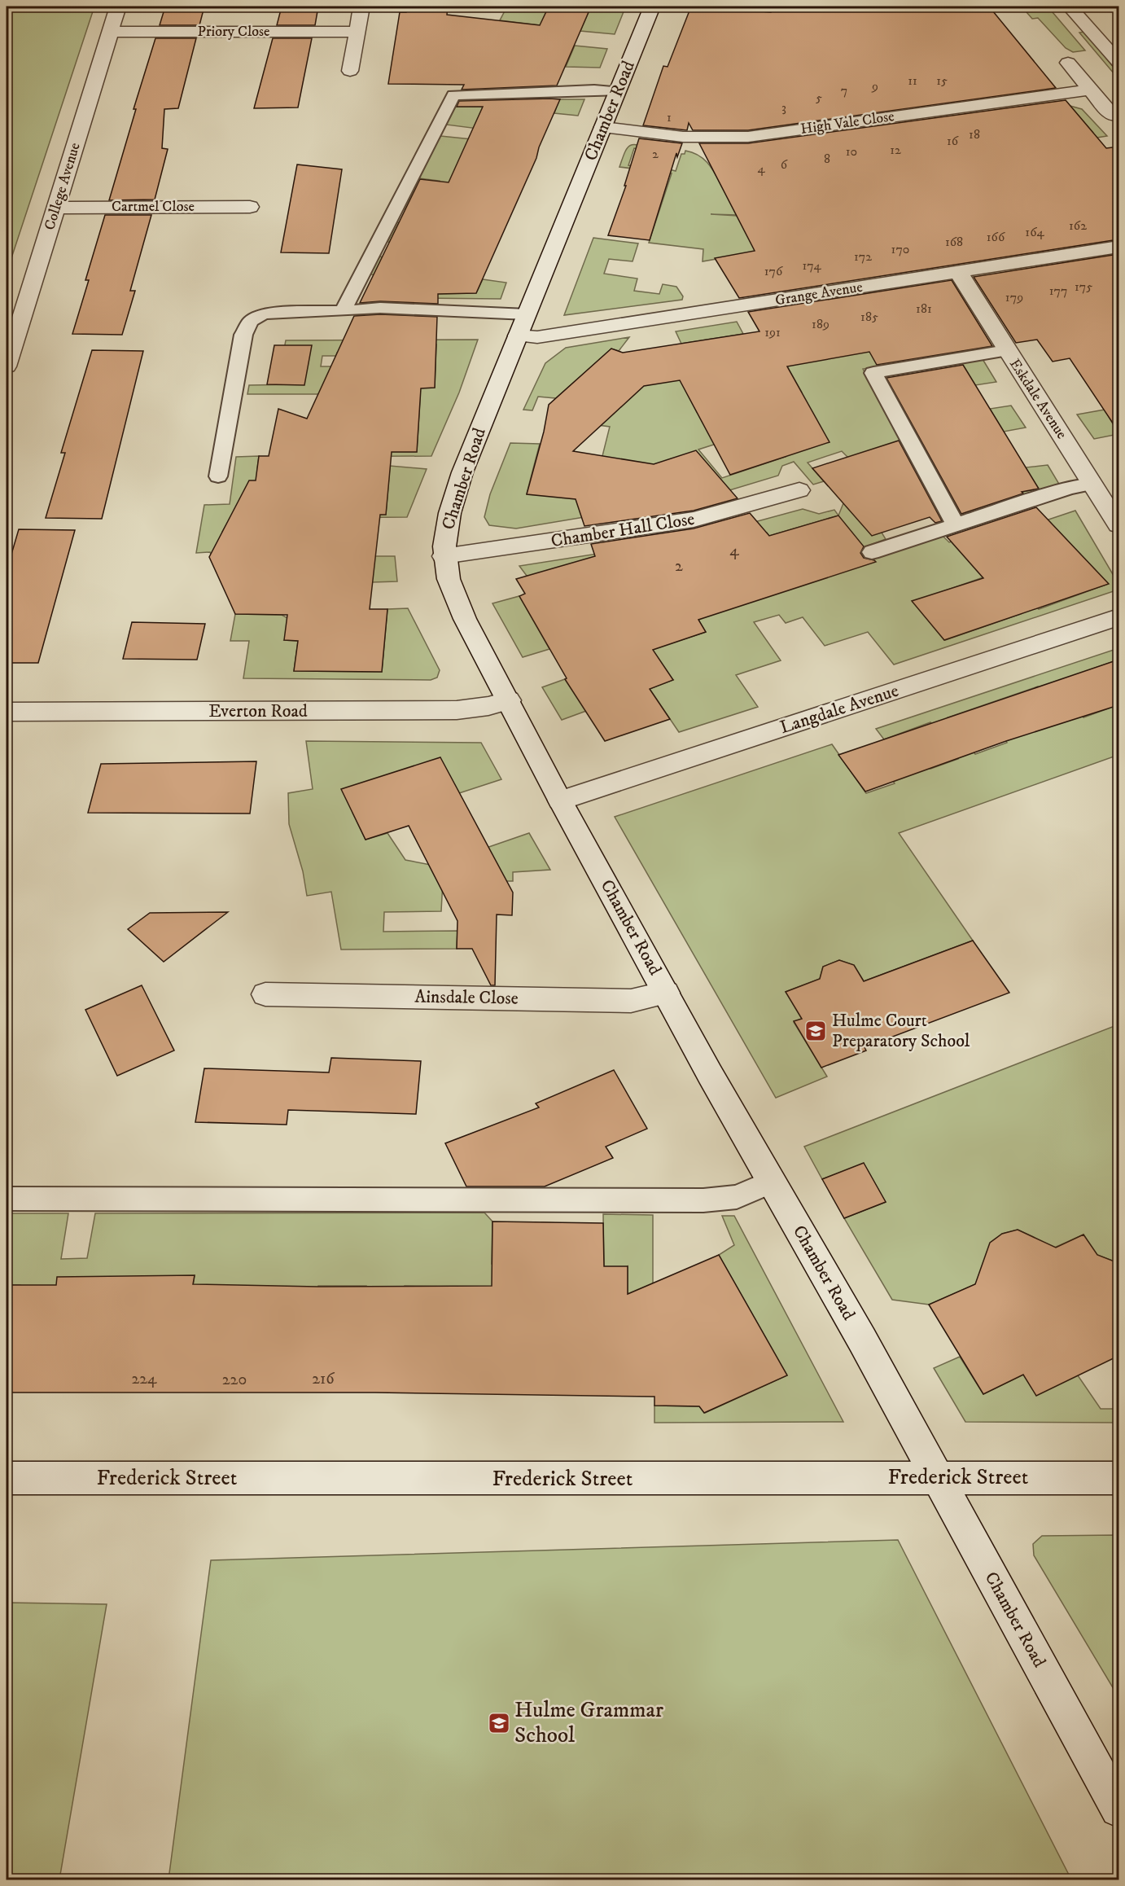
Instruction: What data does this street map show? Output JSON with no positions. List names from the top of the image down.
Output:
{
  "streets": {
    "street": [
      "Priory Close",
      "Chamber Road",
      "High Vale Close",
      "College Avenue",
      "Cartmel Close",
      "Grange Avenue",
      "Eskdale Avenue",
      "Chamber Hall Close",
      "Langdale Avenue",
      "Everton Road",
      "Ainsdale Close",
      "Frederick Street"
    ]
  },
  "crossings": [
    ["Priory Close", "College Avenue"],
    ["Chamber Road", "High Vale Close"],
    ["Chamber Road", "Grange Avenue"],
    ["Chamber Road", "Chamber Hall Close"],
    ["Chamber Road", "Langdale Avenue"],
    ["Chamber Road", "Everton Road"],
    ["Chamber Road", "Ainsdale Close"],
    ["Chamber Road", "Frederick Street"],
    ["College Avenue", "Cartmel Close"],
    ["Grange Avenue", "Eskdale Avenue"]
  ],
  "places": {
    "school or university": ["Hulme Court Preparatory School", "Hulme Grammar School"]
  },
  "house_numbers": [
    "11",
    "15",
    "9",
    "7",
    "5",
    "3",
    "1",
    "18",
    "16",
    "12",
    "10",
    "2",
    "8",
    "6",
    "4",
    "162",
    "164",
    "166",
    "168",
    "170",
    "172",
    "174",
    "176",
    "175",
    "177",
    "179",
    "181",
    "185",
    "189",
    "191",
    "4",
    "2",
    "224",
    "216",
    "220"
  ]
}
